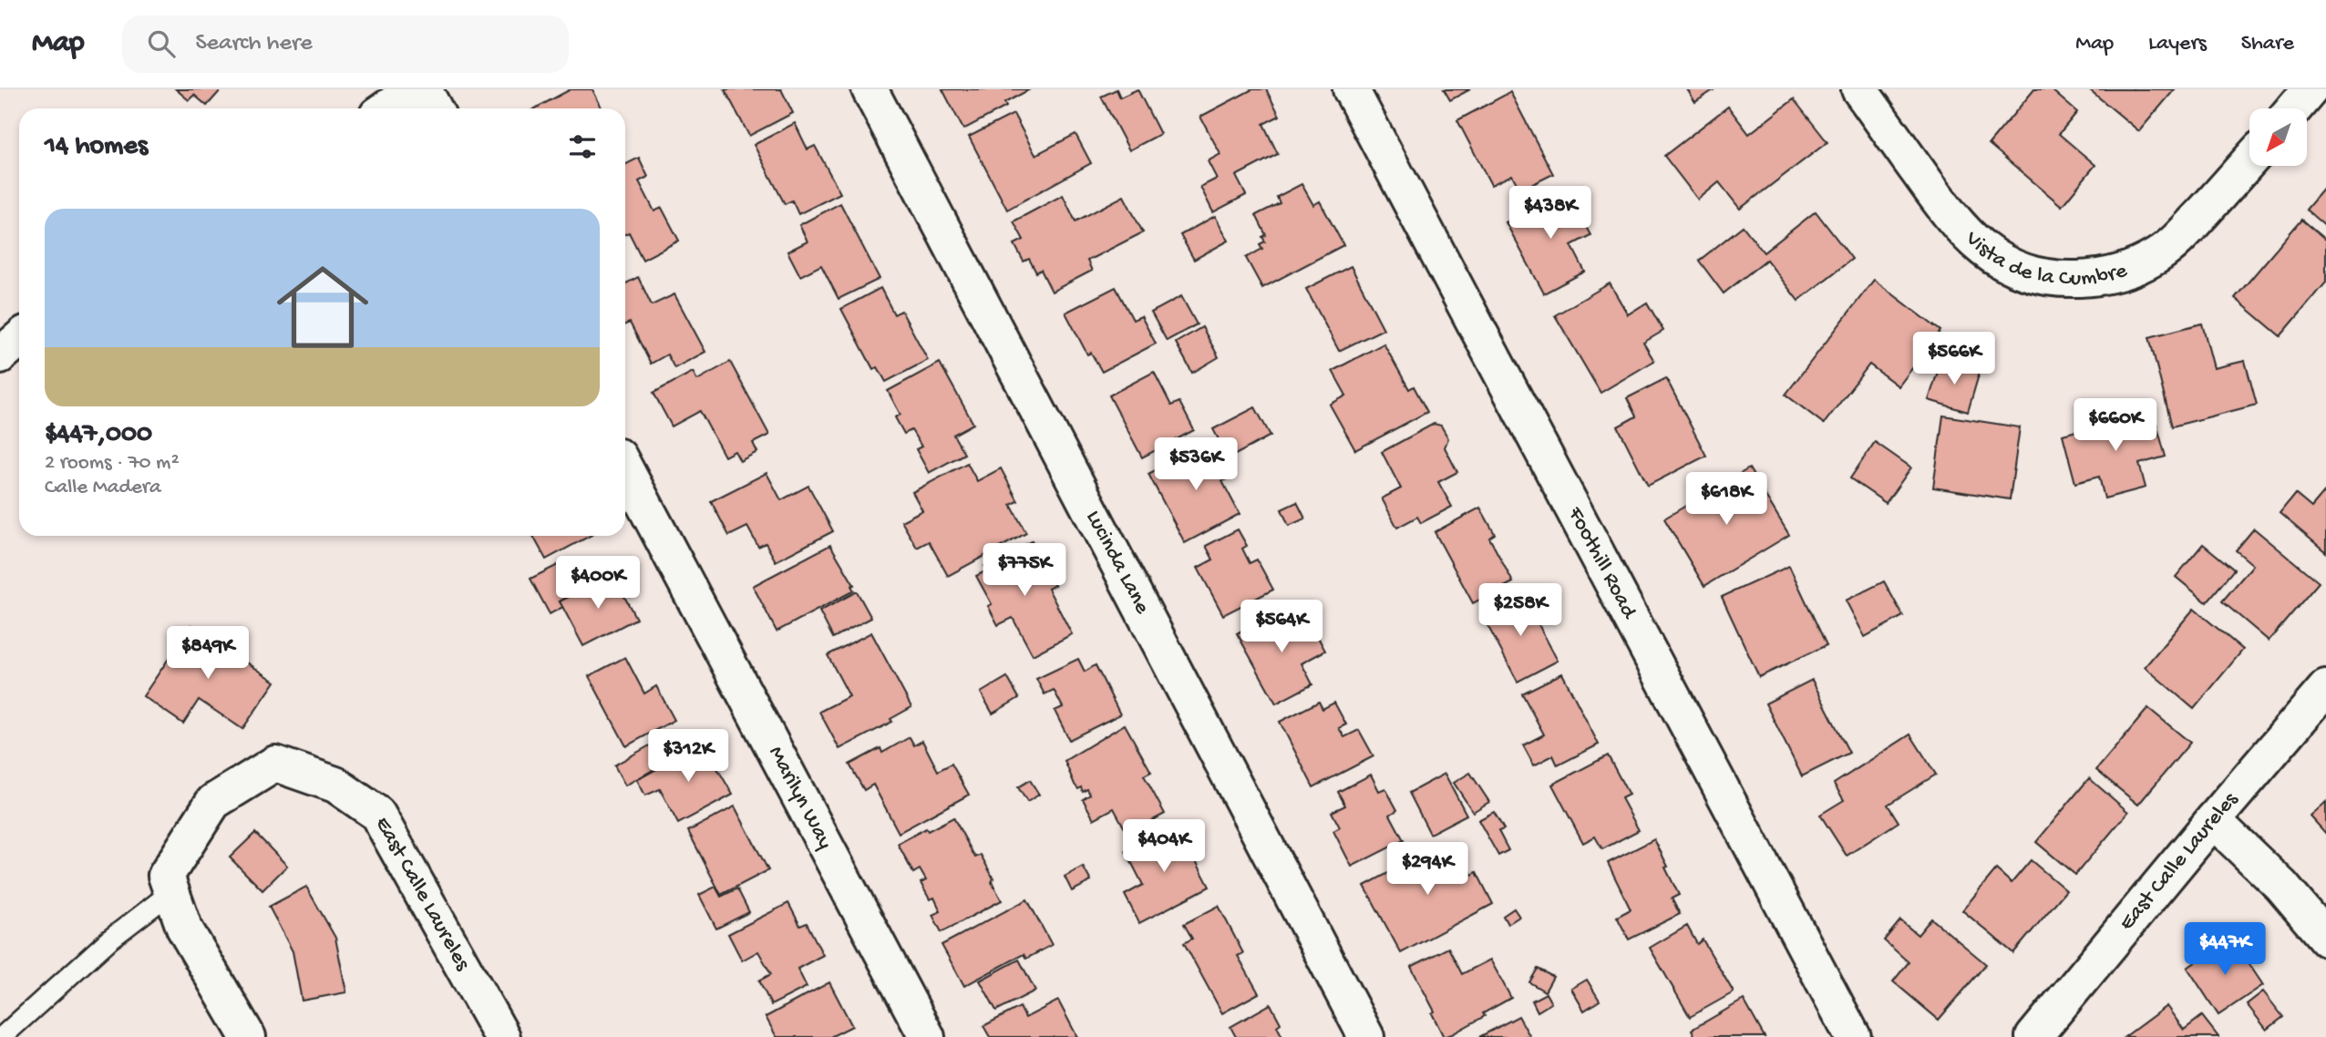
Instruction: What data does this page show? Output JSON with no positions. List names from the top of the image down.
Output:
{
  "streets": {
    "street": [
      "Vista de la Cumbre",
      "Lucinda Lane",
      "Foothill Road",
      "Marilyn Way",
      "East Calle Laureles"
    ]
  },
  "north": "bottom left",
  "page": {
    "header": "Map",
    "search": "Search here",
    "nav": ["Map", "Layers", "Share"],
    "heading": "14 homes",
    "list": [
      {
        "name": "$447,000",
        "note": "2 rooms · 70 m² · Calle Madera"
      }
    ],
    "price": [
      "$438K",
      "$566K",
      "$660K",
      "$536K",
      "$618K",
      "$775K",
      "$400K",
      "$258K",
      "$564K",
      "$849K",
      "$312K",
      "$404K",
      "$294K",
      "$447K"
    ]
  }
}
